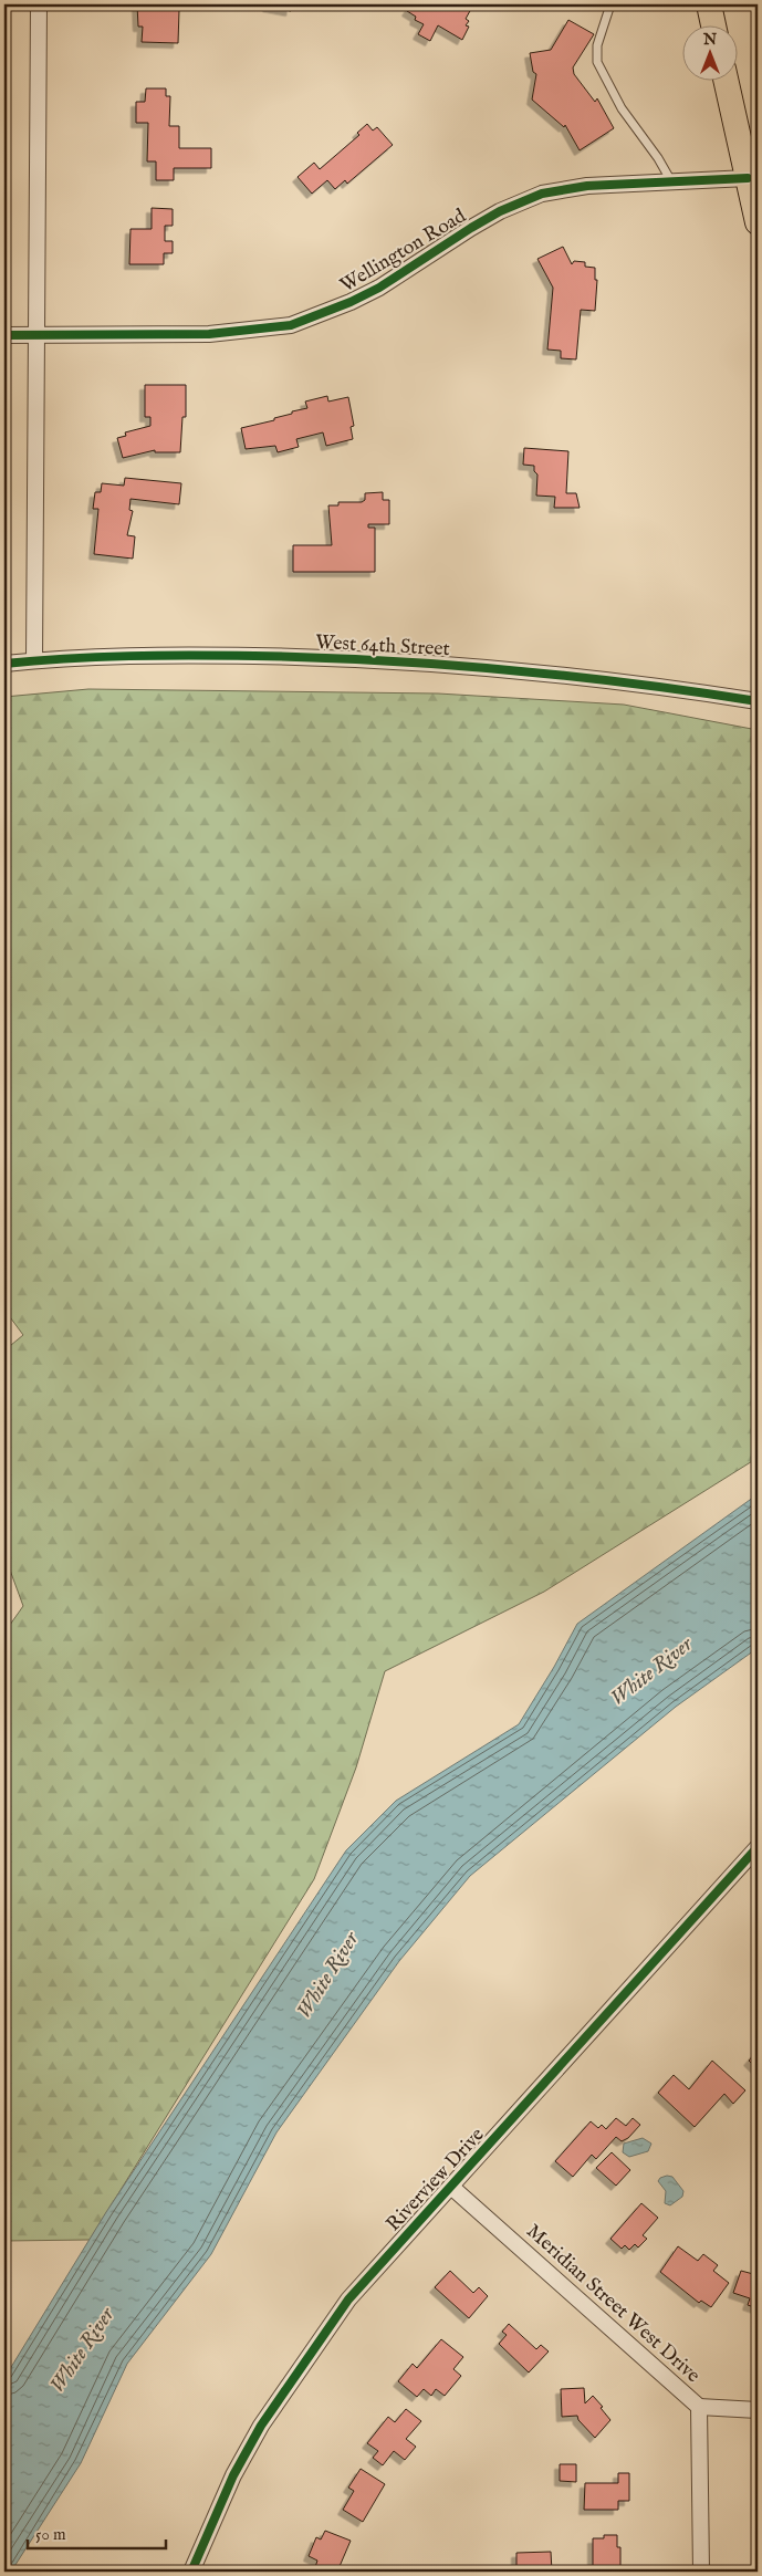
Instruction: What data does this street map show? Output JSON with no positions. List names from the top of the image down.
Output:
{
  "streets": {
    "street": [
      "Wellington Road",
      "West 64th Street",
      "Riverview Drive",
      "Meridian Street West Drive"
    ]
  },
  "crossings": [
    ["Riverview Drive", "Meridian Street West Drive"]
  ],
  "water": ["White River"],
  "scale_bar": "50 m",
  "north": "top"
}
